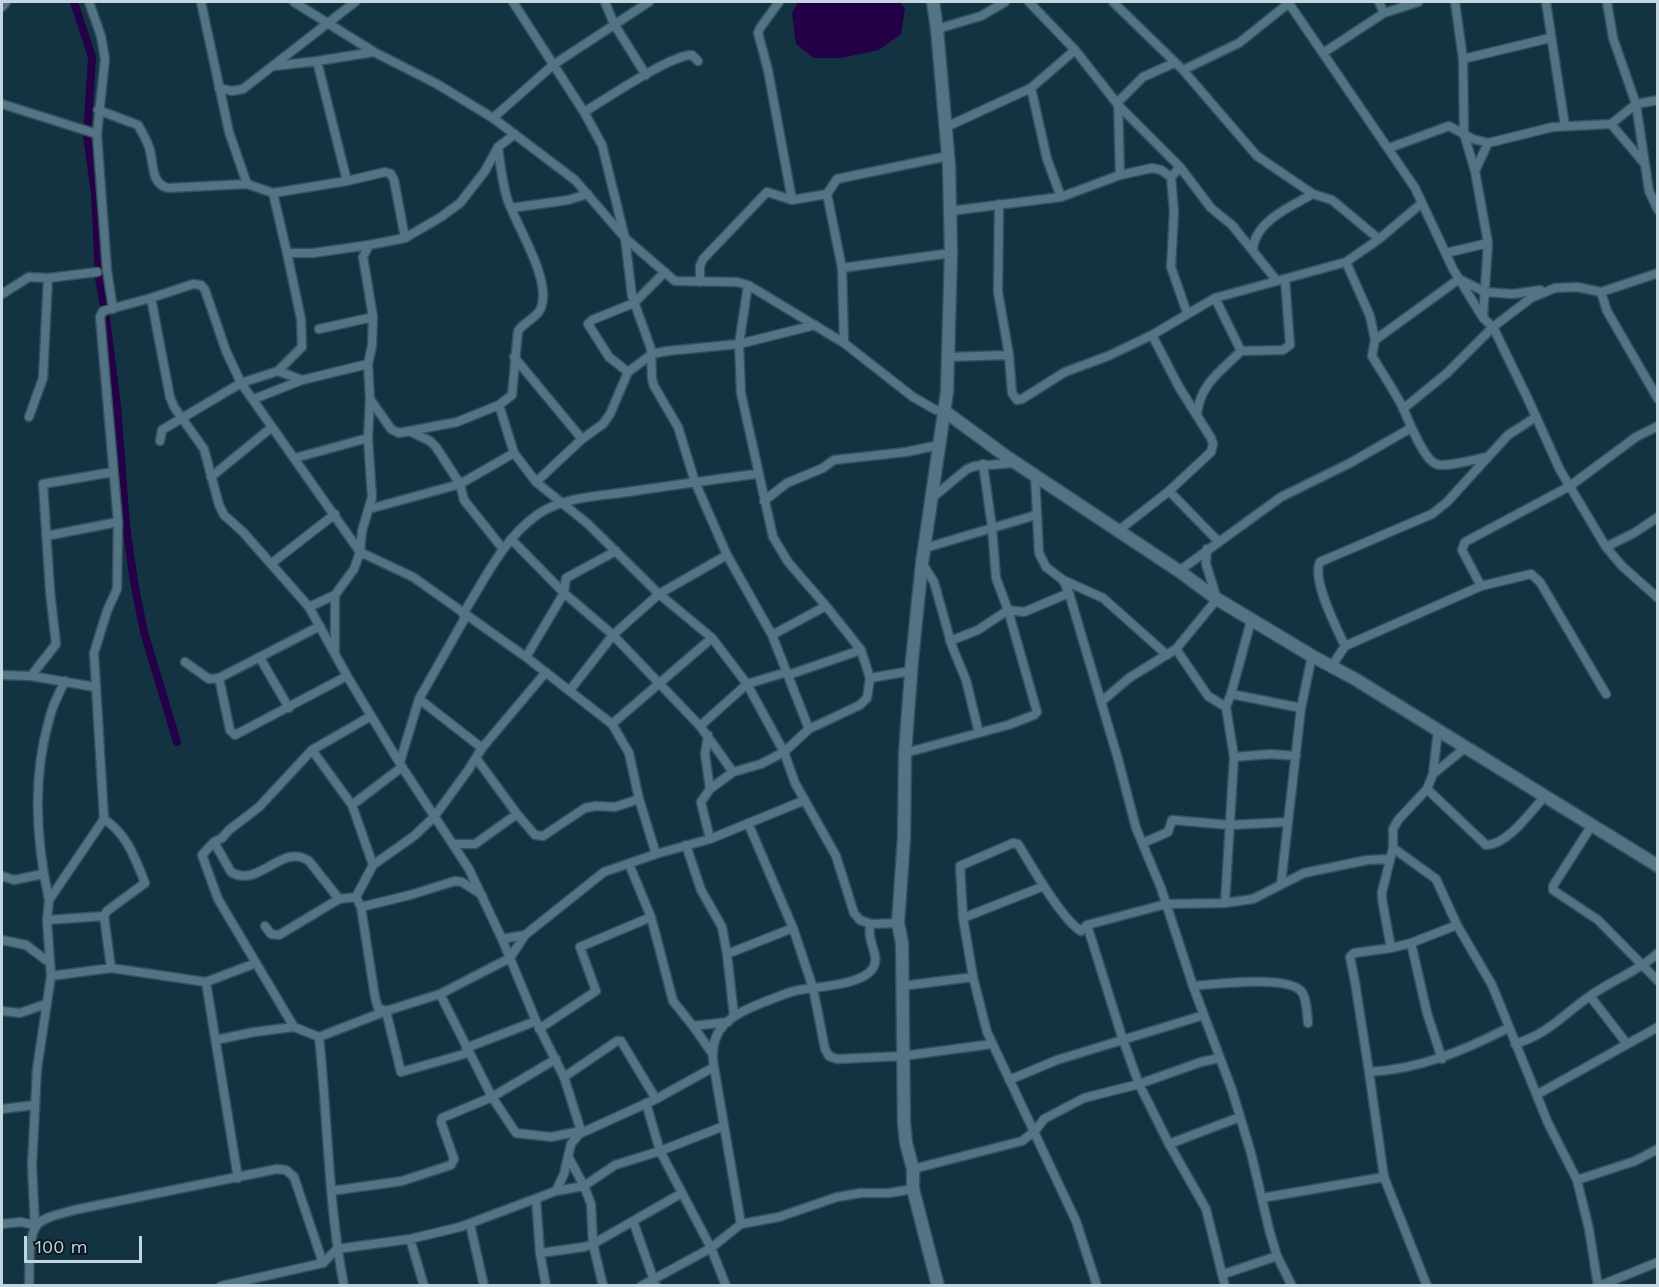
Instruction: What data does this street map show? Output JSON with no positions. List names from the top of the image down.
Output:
{
  "scale_bar": "100 m"
}
